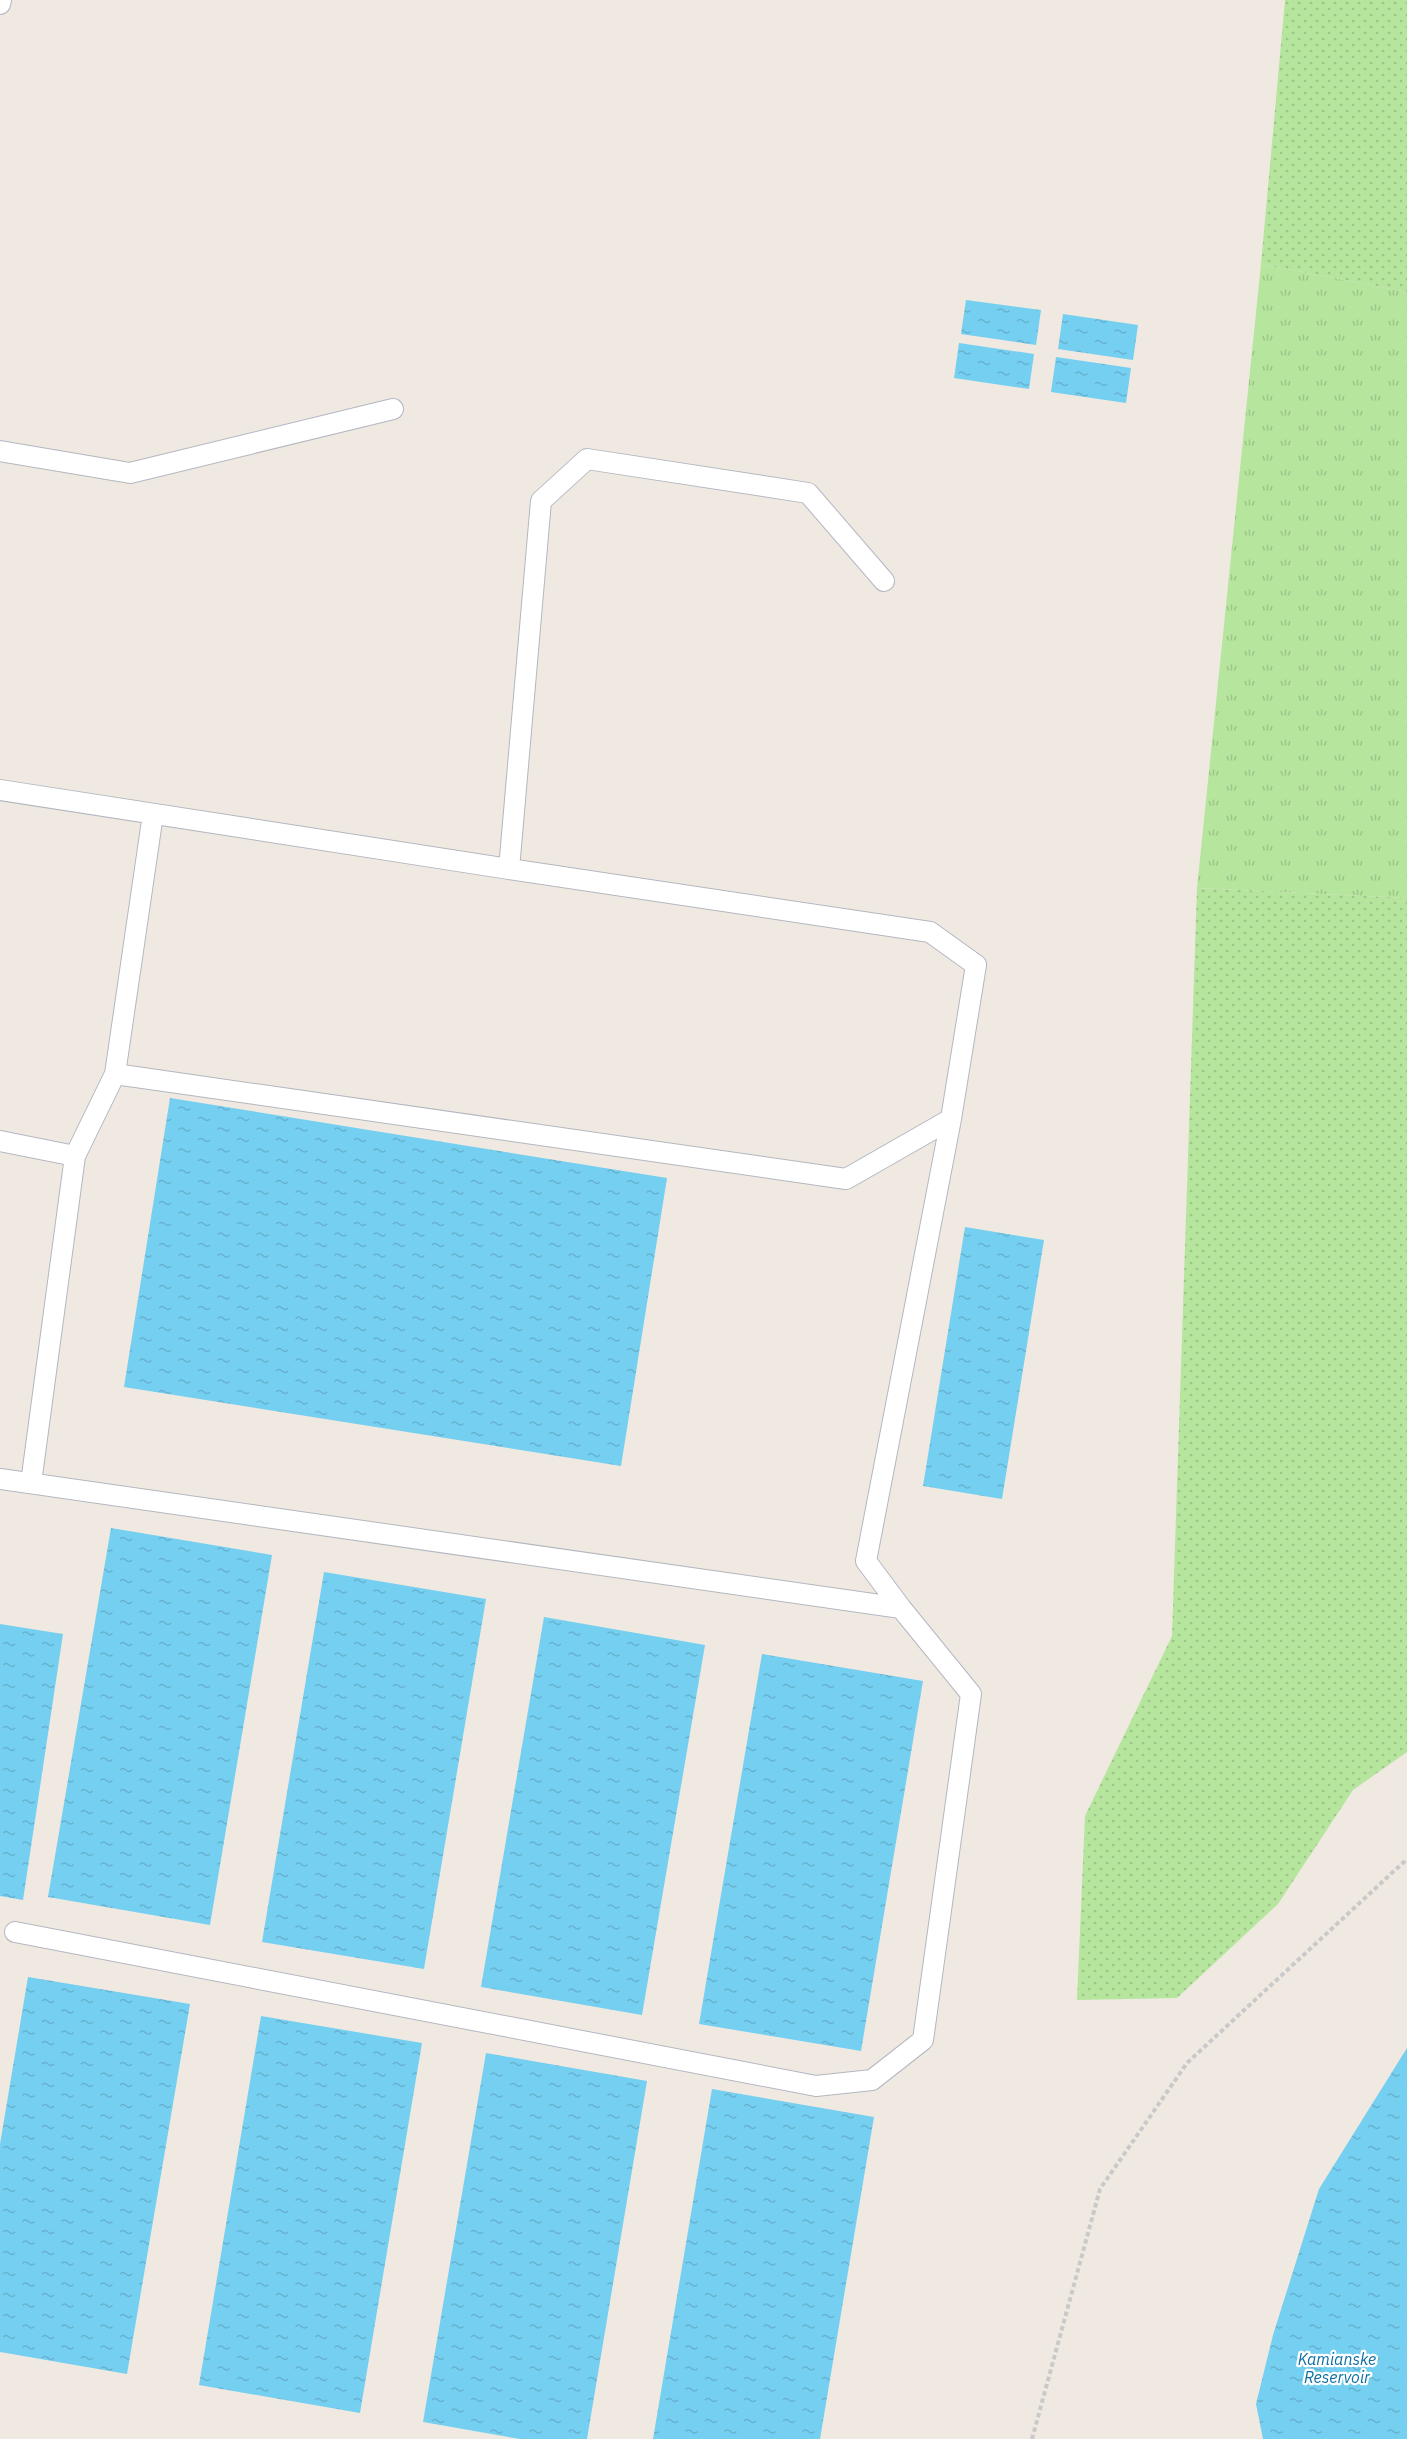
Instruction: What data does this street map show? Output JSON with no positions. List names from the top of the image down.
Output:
{
  "water": ["Kamianske Reservoir"]
}
